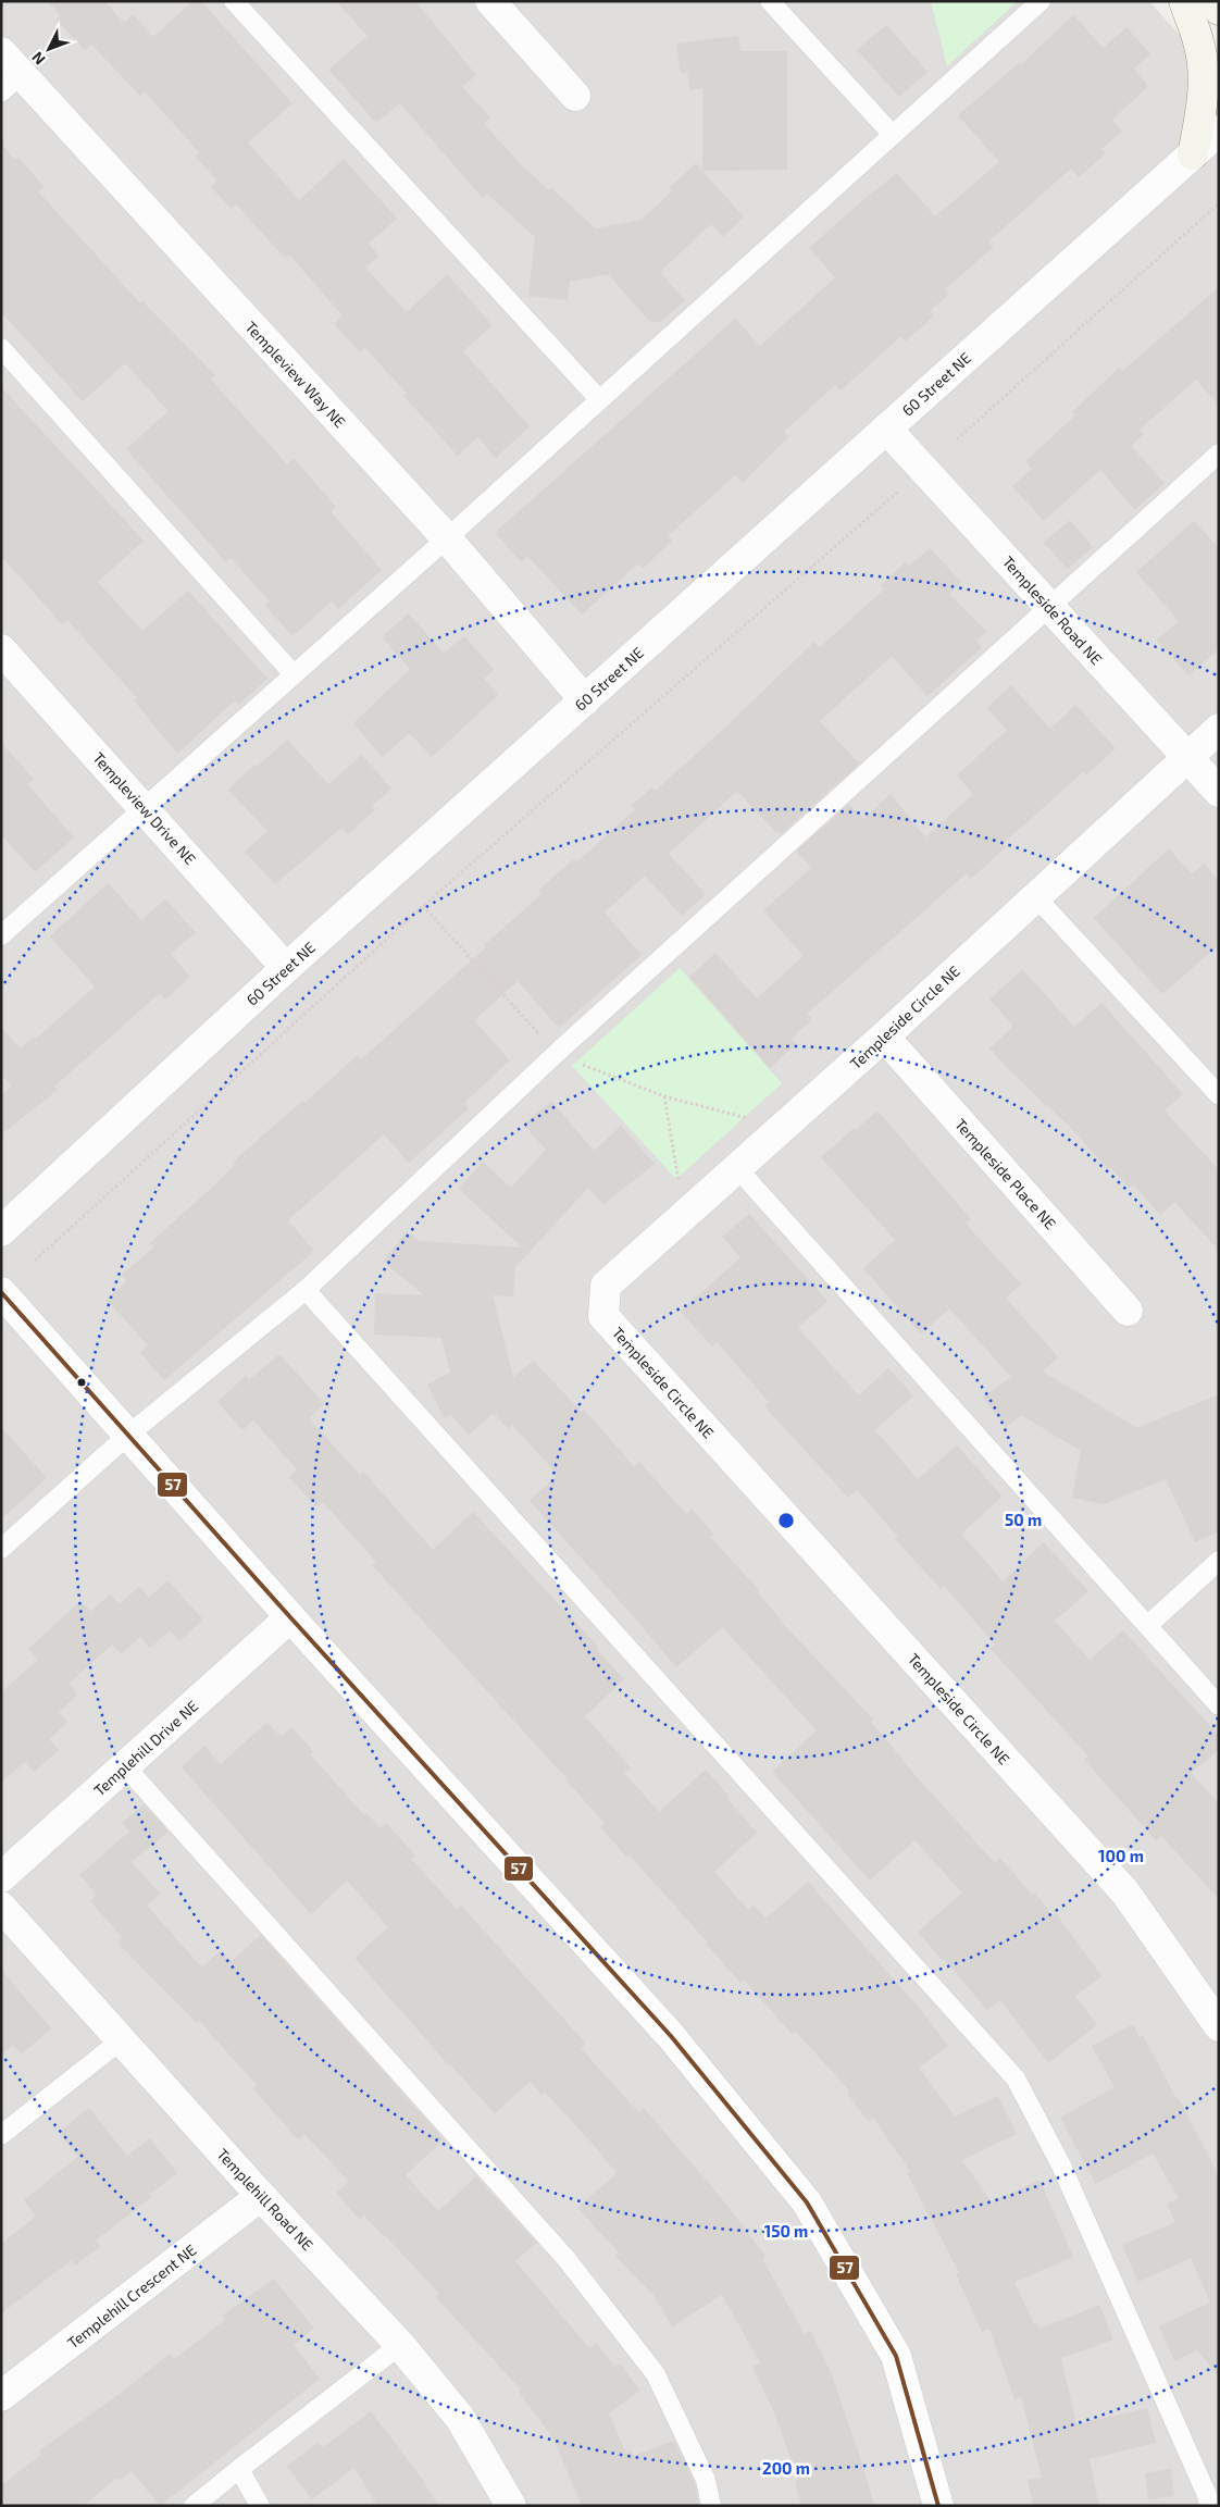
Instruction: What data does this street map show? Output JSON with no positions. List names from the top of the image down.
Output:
{
  "streets": {
    "street": [
      "Templeview Way NE",
      "60 Street NE",
      "Templeside Road NE",
      "Templeview Drive NE",
      "Templeside Circle NE",
      "Templeside Place NE",
      "Templehill Drive NE",
      "Templehill Road NE",
      "Templehill Crescent NE"
    ]
  },
  "crossings": [
    ["Templeview Way NE", "60 Street NE"],
    ["60 Street NE", "Templeside Road NE"],
    ["60 Street NE", "Templeview Drive NE"],
    ["Templeside Road NE", "Templeside Circle NE"],
    ["Templeside Circle NE", "Templeside Place NE"],
    ["Templehill Road NE", "Templehill Crescent NE"]
  ],
  "lines": ["transit line 57"],
  "north": "bottom left",
  "rings": [
    "50 m",
    "100 m",
    "150 m",
    "200 m"
  ]
}
